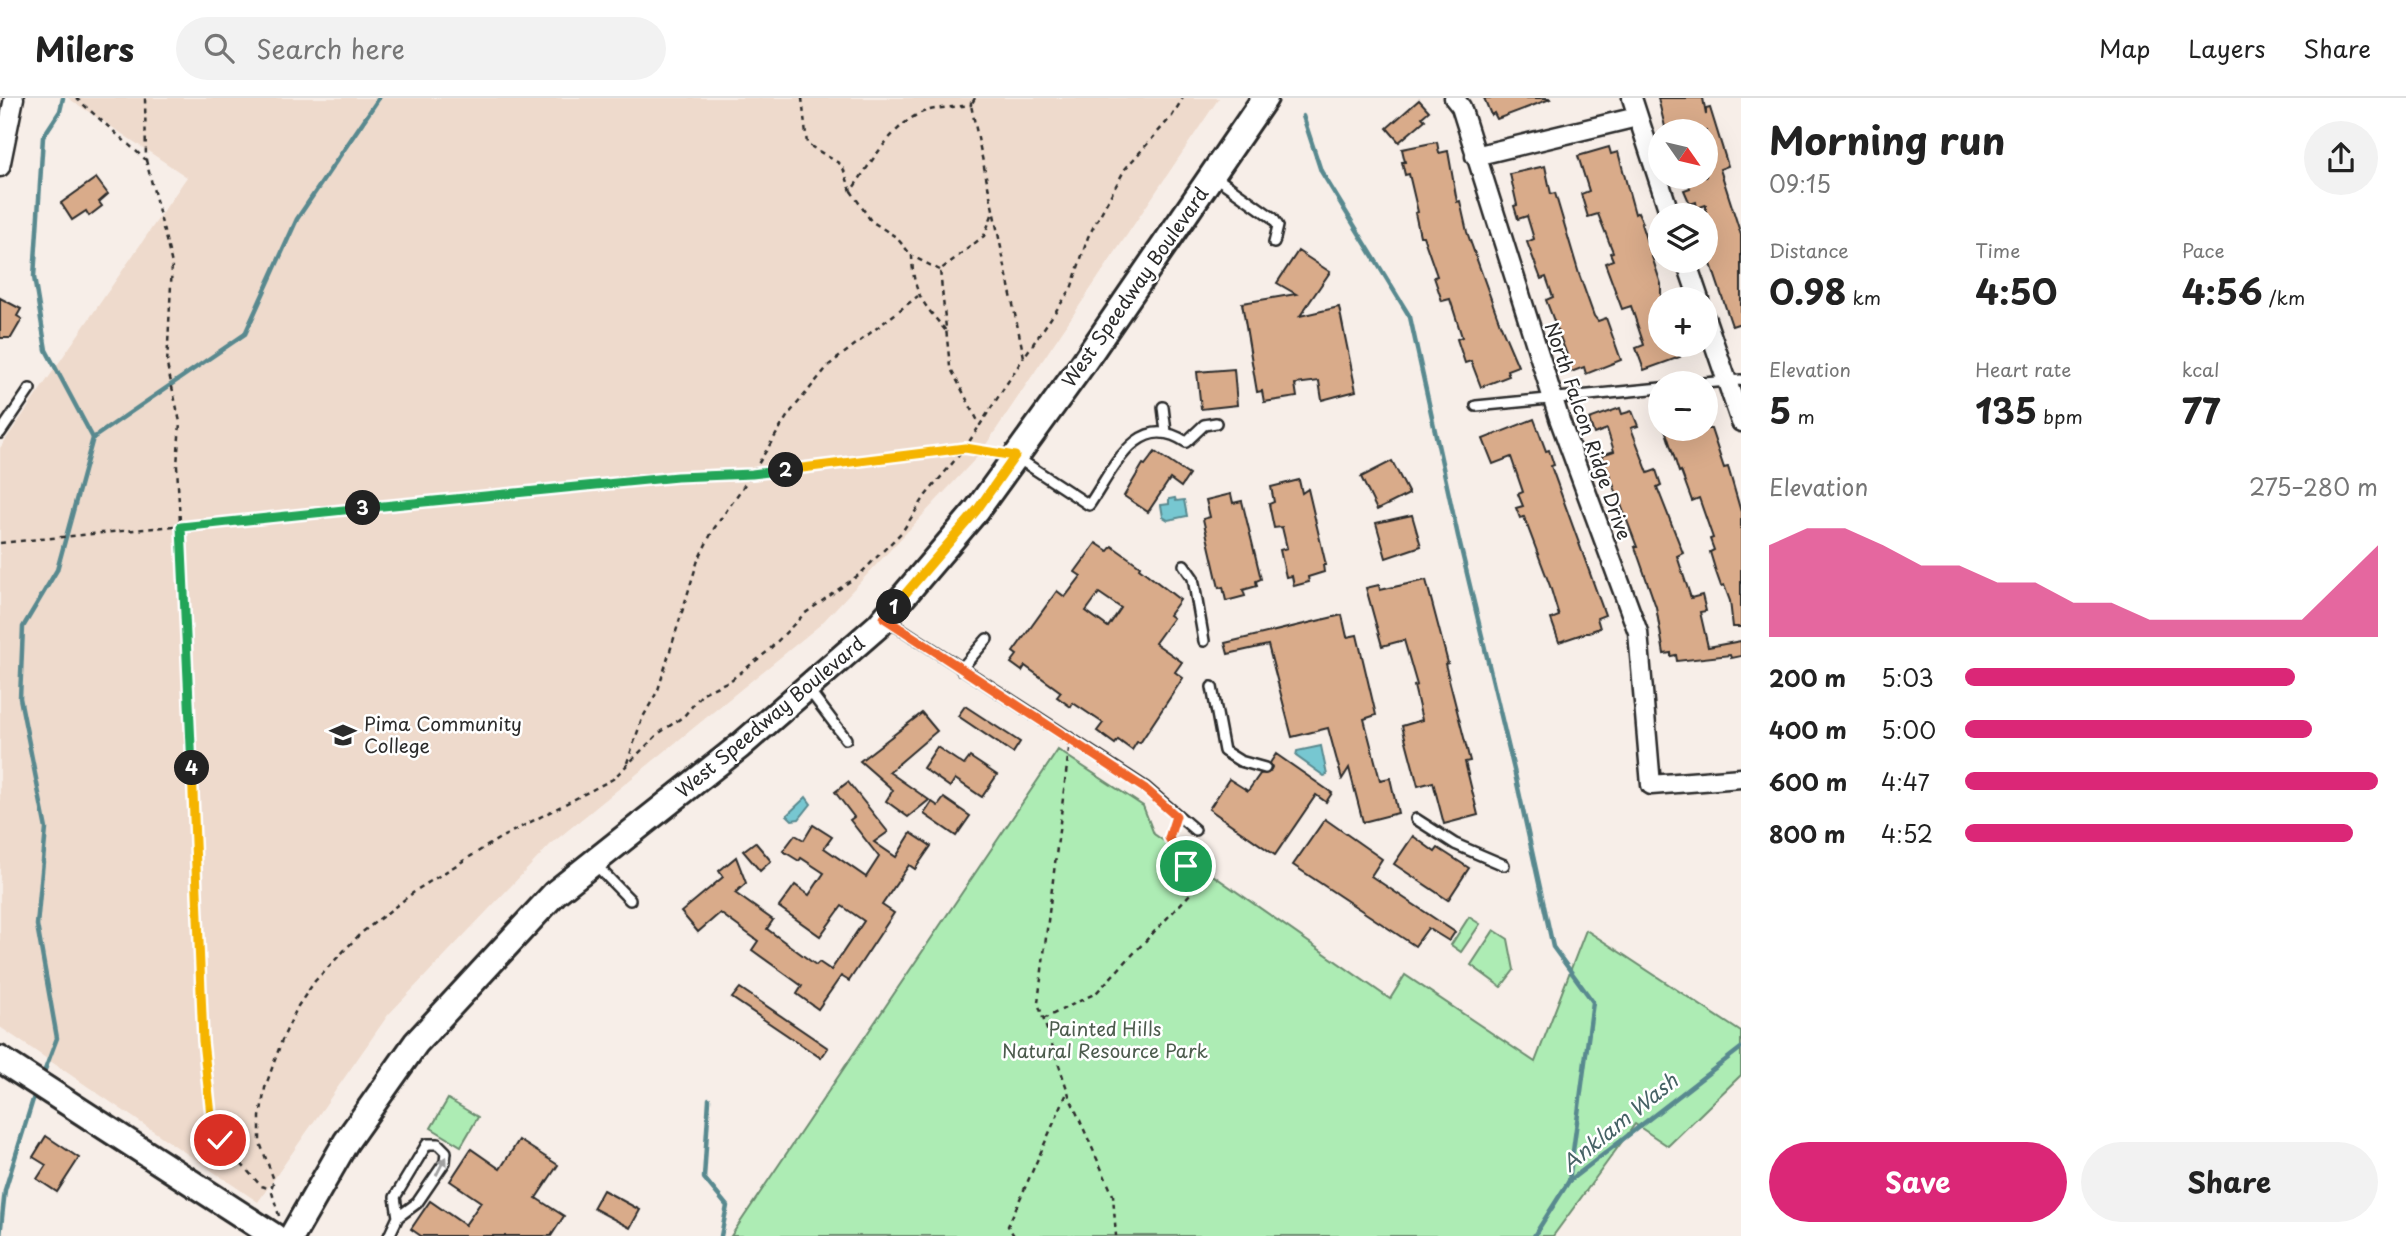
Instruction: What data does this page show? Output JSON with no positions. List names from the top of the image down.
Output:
{
  "streets": {
    "main road": ["West Speedway Boulevard"],
    "street": ["North Falcon Ridge Drive"]
  },
  "water": ["Anklam Wash"],
  "parks": ["Painted Hills Natural Resource Park"],
  "places": {
    "school or university": ["Pima Community College"]
  },
  "north": "bottom right",
  "page": {
    "header": "Milers",
    "search": "Search here",
    "nav": ["Map", "Layers", "Share"],
    "heading": ["Morning run", "09:15"],
    "map_buttons": ["+", "−"],
    "stats": [
      ["Distance", "0.98 km"],
      ["Time", "4:50"],
      ["Pace", "4:56 /km"],
      ["Elevation", "5 m"],
      ["Heart rate", "135 bpm"],
      ["kcal", "77"]
    ],
    "pins": [
      "2",
      "3",
      "1",
      "4"
    ],
    "chart": ["Elevation", "275–280 m"],
    "list": [
      {
        "name": "200 m",
        "note": "5:03"
      },
      {
        "name": "400 m",
        "note": "5:00"
      },
      {
        "name": "600 m",
        "note": "4:47"
      },
      {
        "name": "800 m",
        "note": "4:52"
      }
    ],
    "buttons": ["Save", "Share"]
  }
}
